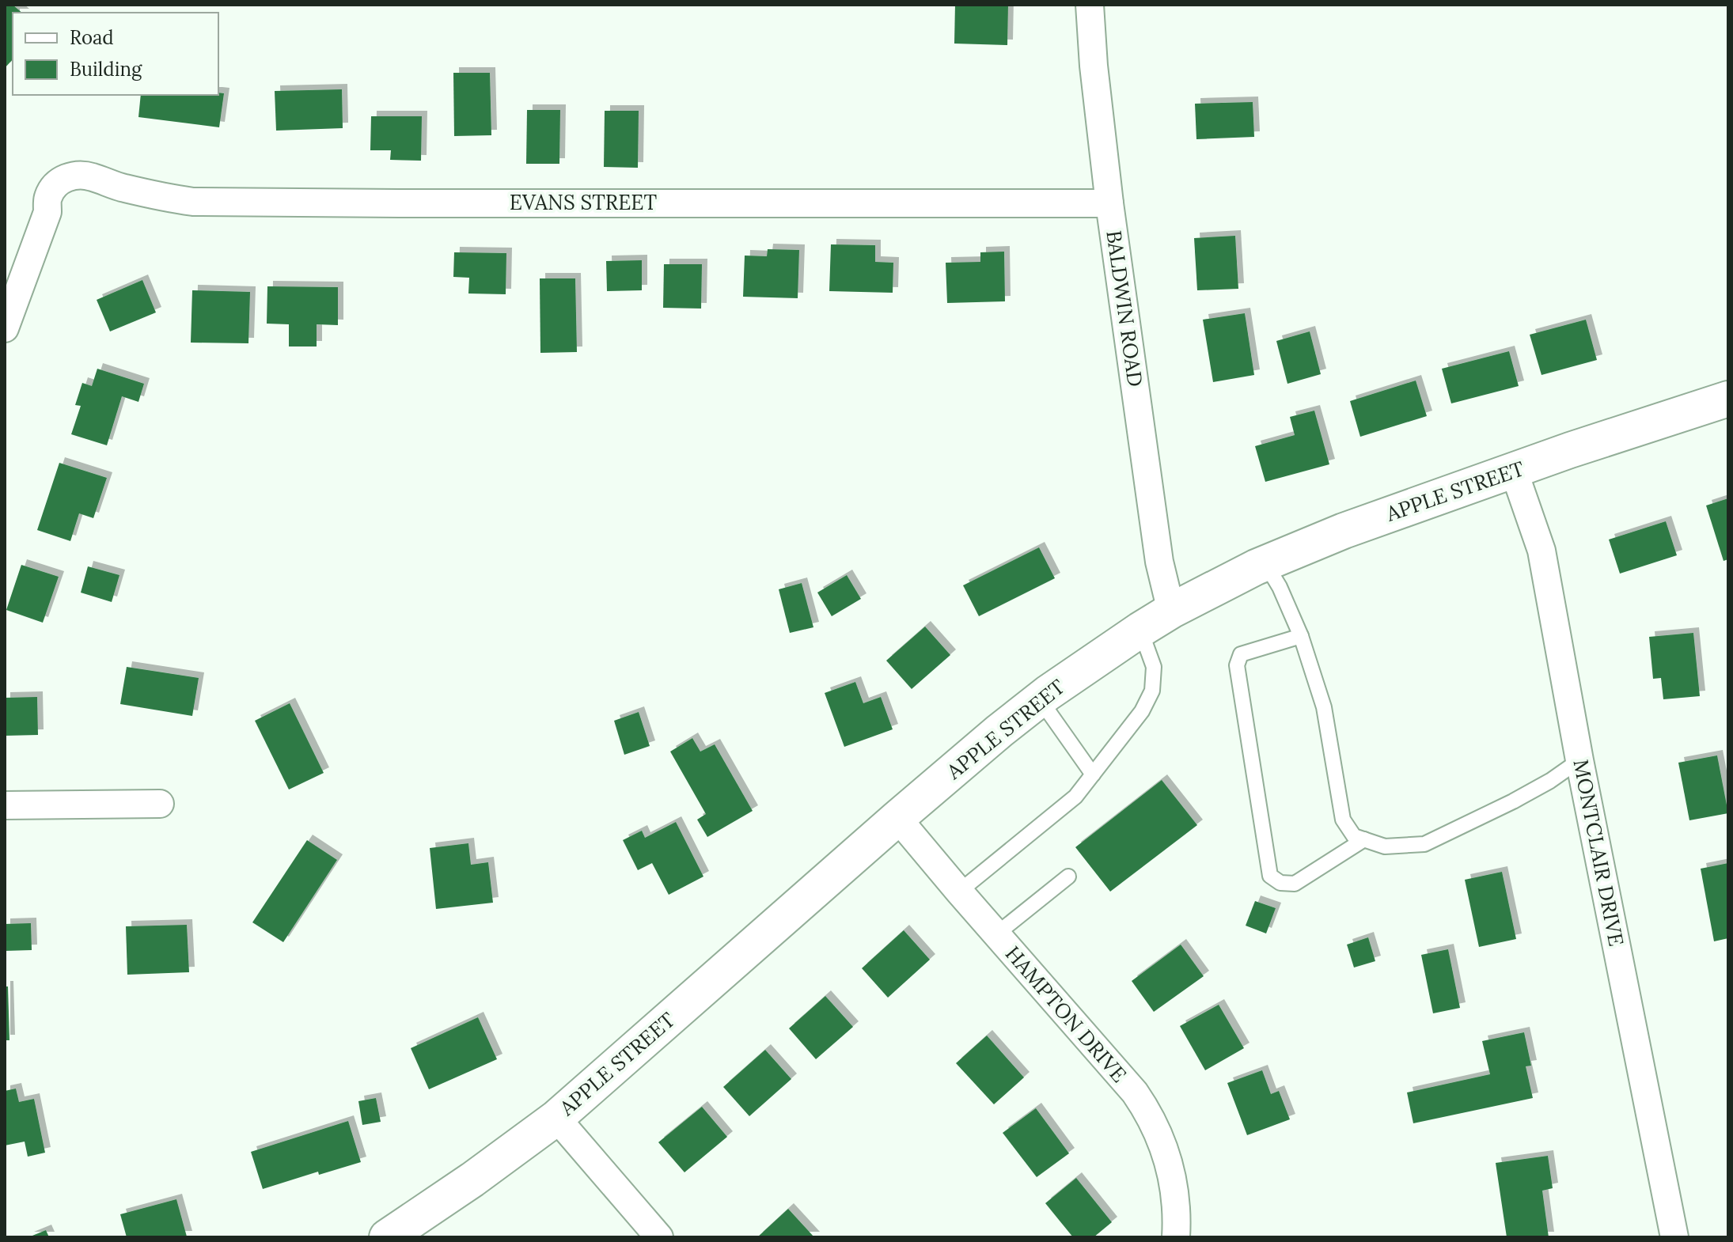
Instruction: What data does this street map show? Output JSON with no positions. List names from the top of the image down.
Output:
{
  "streets": {
    "street": [
      "EVANS STREET",
      "BALDWIN ROAD",
      "APPLE STREET",
      "MONTCLAIR DRIVE",
      "HAMPTON DRIVE"
    ]
  },
  "crossings": [
    ["EVANS STREET", "BALDWIN ROAD"],
    ["BALDWIN ROAD", "APPLE STREET"],
    ["APPLE STREET", "MONTCLAIR DRIVE"],
    ["APPLE STREET", "HAMPTON DRIVE"]
  ],
  "legend": ["Road", "Building"]
}
